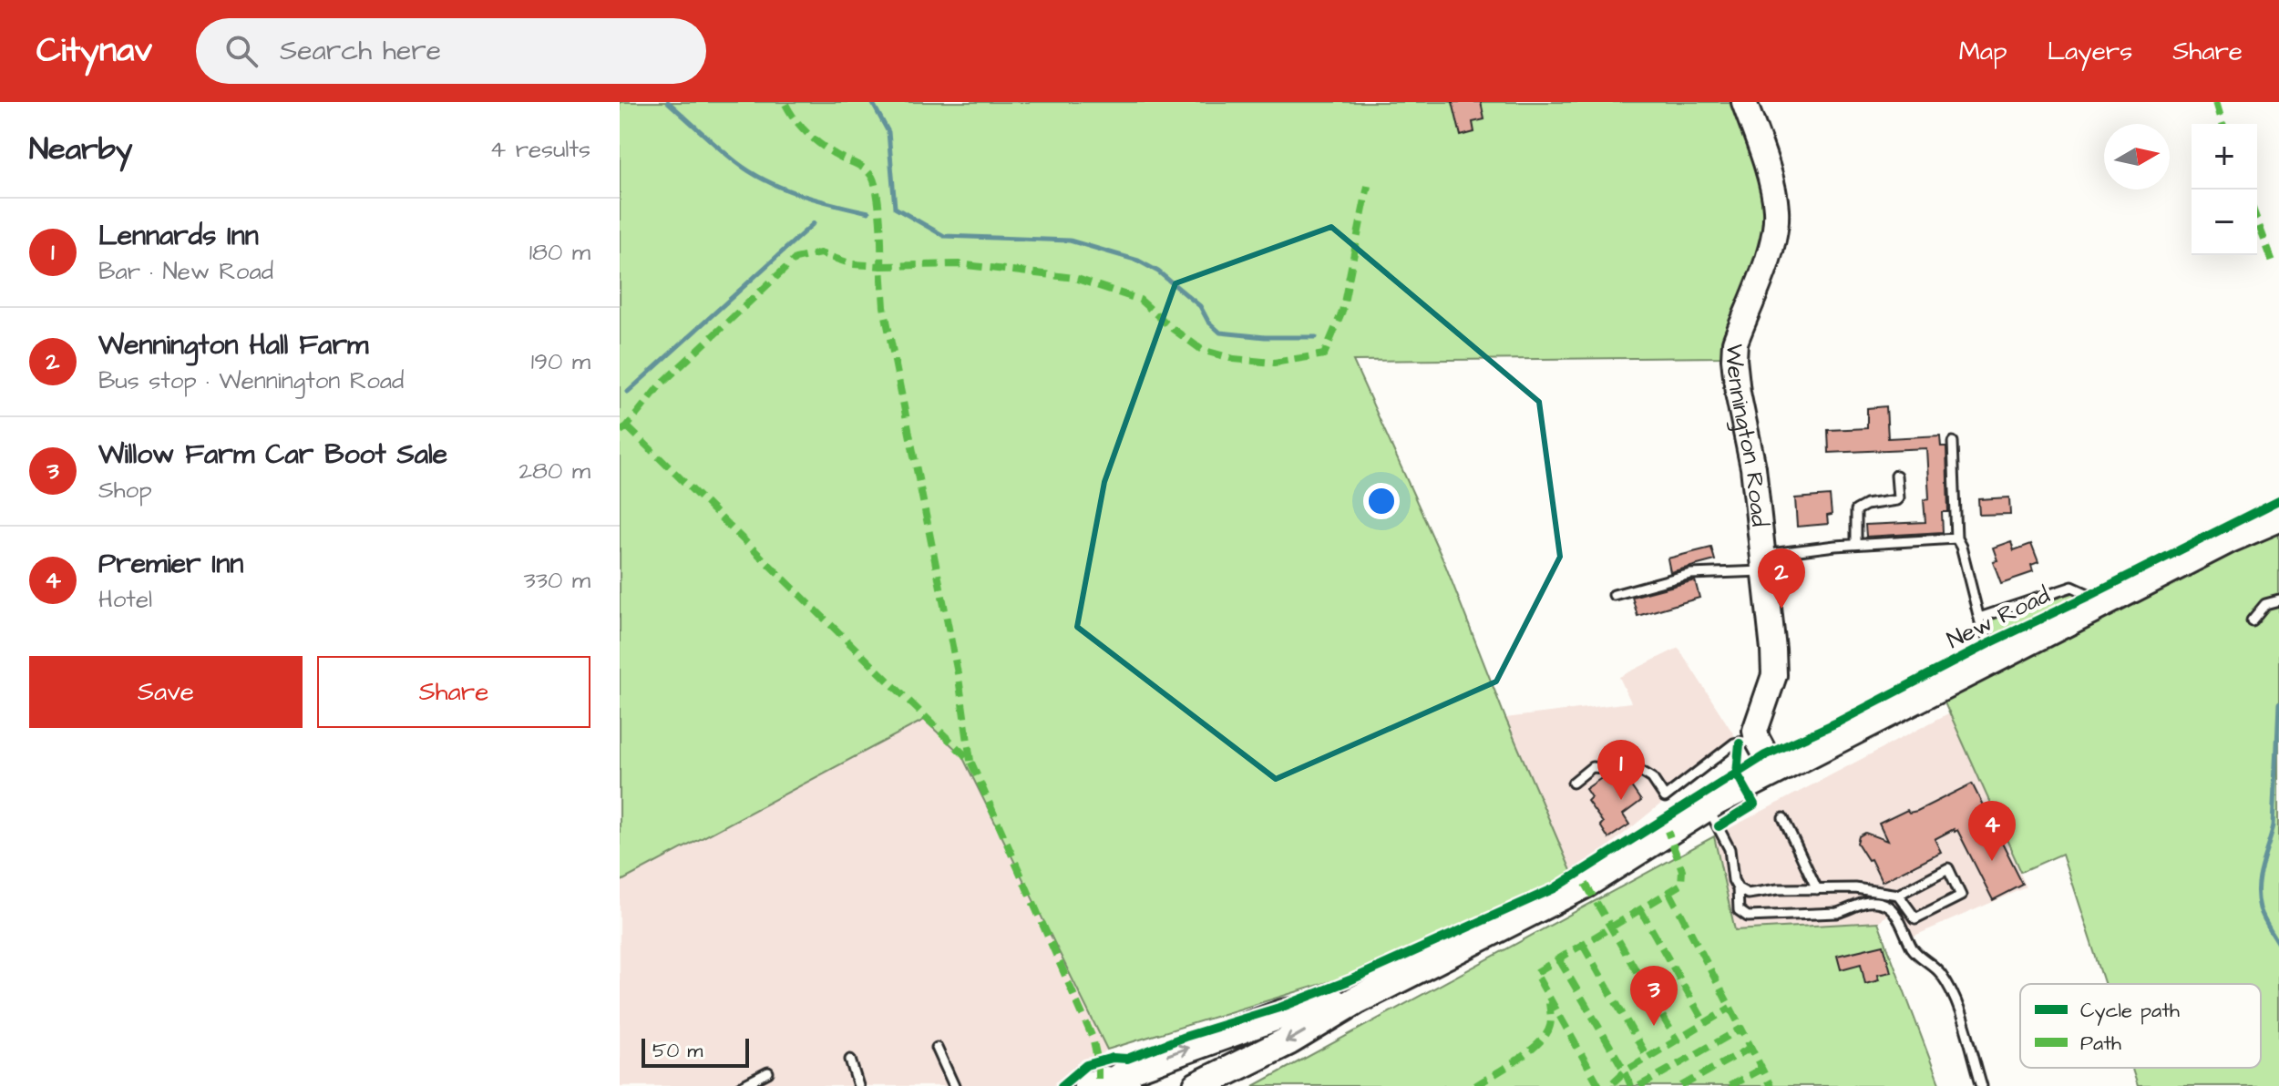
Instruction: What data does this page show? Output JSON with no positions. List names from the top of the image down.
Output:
{
  "streets": {
    "main road": ["Wennington Road", "New Road"]
  },
  "legend": ["Cycle path", "Path"],
  "scale_bar": "50 m",
  "north": "right",
  "page": {
    "header": "Citynav",
    "search": "Search here",
    "nav": ["Map", "Layers", "Share"],
    "heading": ["Nearby", "4 results"],
    "map_buttons": ["+", "−"],
    "list": [
      {
        "mark": "1",
        "name": "Lennards Inn",
        "note": "Bar · New Road",
        "value": "180 m"
      },
      {
        "mark": "2",
        "name": "Wennington Hall Farm",
        "note": "Bus stop · Wennington Road",
        "value": "190 m"
      },
      {
        "mark": "3",
        "name": "Willow Farm Car Boot Sale",
        "note": "Shop",
        "value": "280 m"
      },
      {
        "mark": "4",
        "name": "Premier Inn",
        "note": "Hotel",
        "value": "330 m"
      }
    ],
    "pins": [
      "2",
      "1",
      "4",
      "3"
    ],
    "buttons": ["Save", "Share"],
    "scale": "50 m"
  }
}
